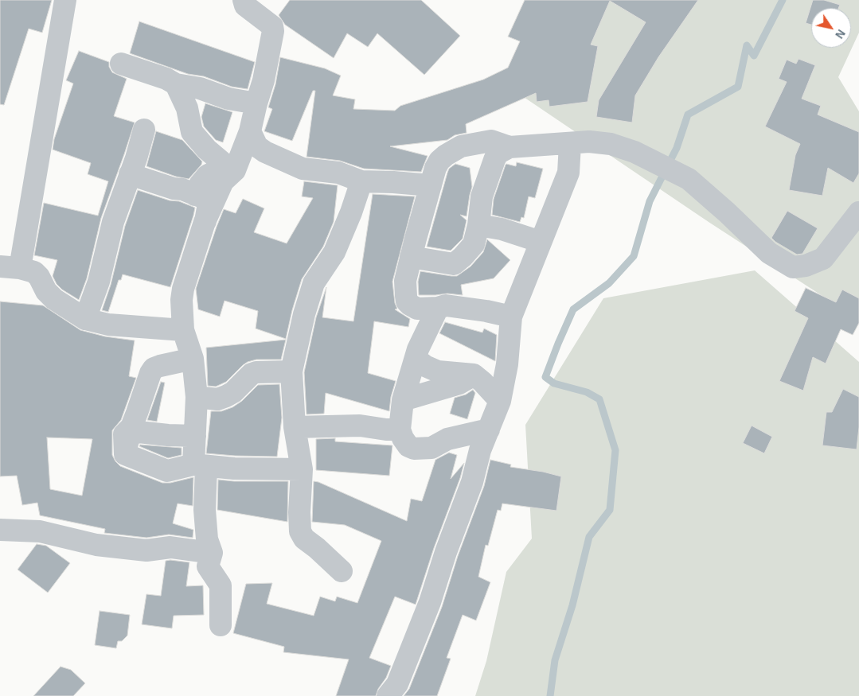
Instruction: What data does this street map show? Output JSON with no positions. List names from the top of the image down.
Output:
{
  "north": "bottom right"
}
